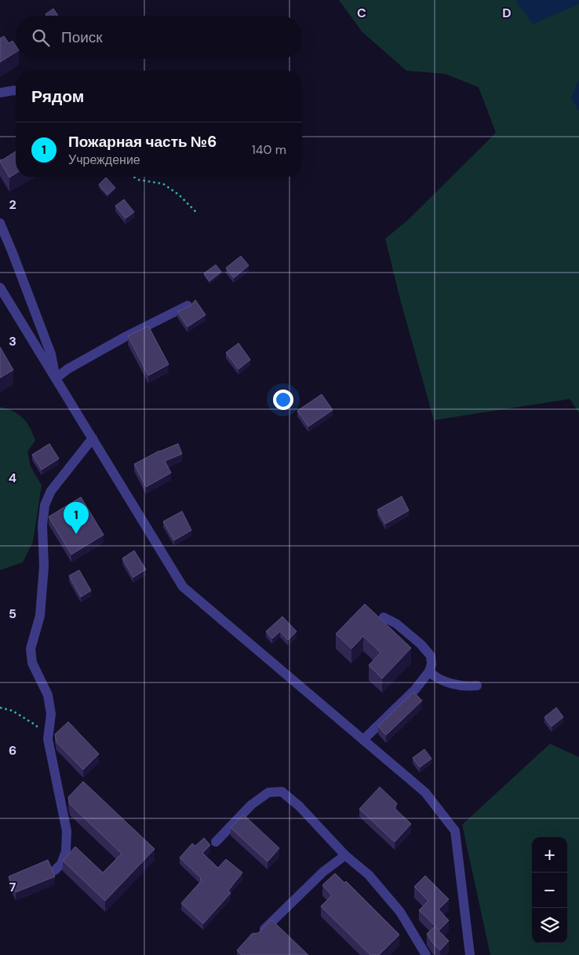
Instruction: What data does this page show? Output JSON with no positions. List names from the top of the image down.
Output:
{
  "page": {
    "search": "Поиск",
    "heading": "Рядом",
    "list": [
      {
        "mark": "1",
        "name": "Пожарная часть №6",
        "note": "Учреждение",
        "value": "140 m"
      }
    ],
    "pins": "1",
    "map_buttons": ["+", "−"]
  },
  "grid": {
    "columns": ["C", "D"],
    "rows": [
      "2",
      "3",
      "4",
      "5",
      "6",
      "7"
    ]
  }
}
